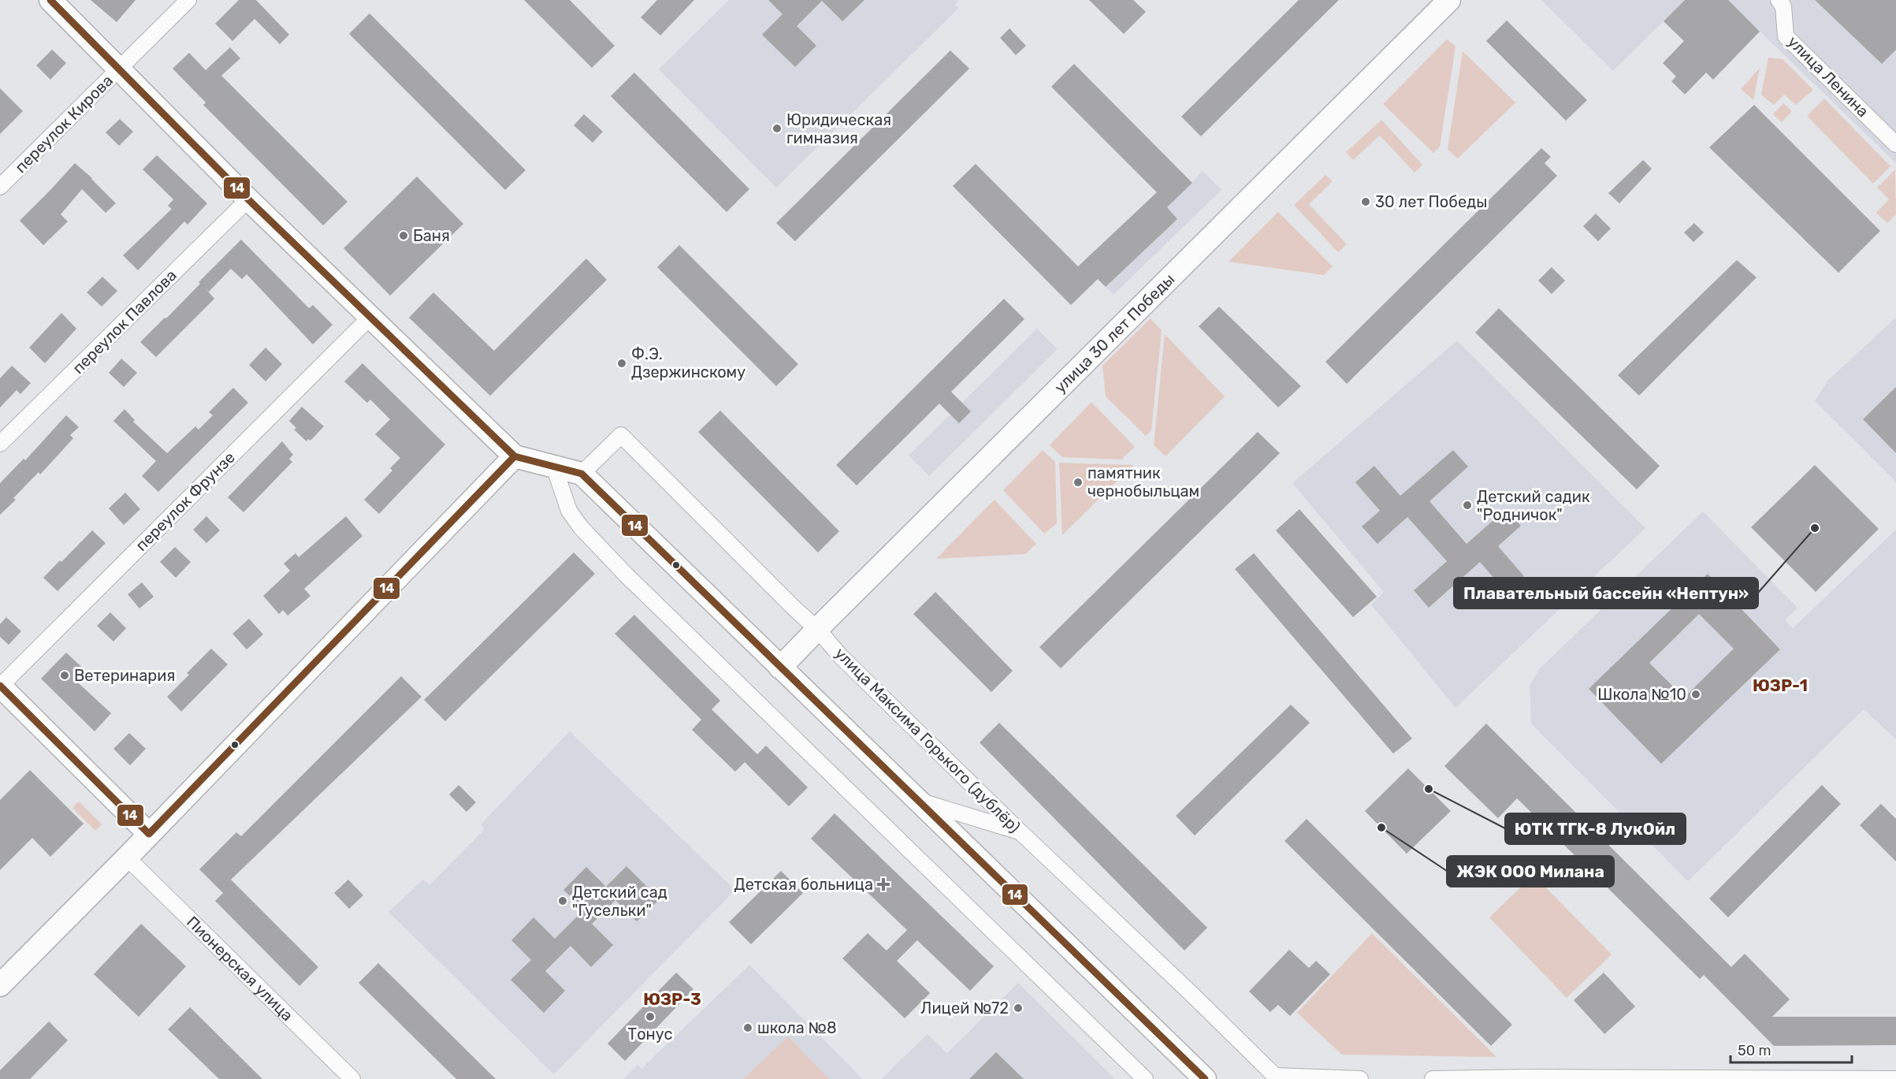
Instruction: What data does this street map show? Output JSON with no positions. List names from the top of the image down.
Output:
{
  "streets": {
    "street": [
      "улица Ленина",
      "переулок Кирова",
      "переулок Павлова",
      "улица 30 лет Победы",
      "переулок Фрунзе",
      "улица Максима Горького (дублёр)",
      "Пионерская улица"
    ]
  },
  "crossings": [
    ["улица 30 лет Победы", "улица Максима Горького (дублёр)"]
  ],
  "districts": ["ЮЗР-1", "ЮЗР-3"],
  "places": {
    "other": [
      "Юридическая гимназия",
      "30 лет Победы",
      "Баня",
      "Ф.Э. Дзержинскому",
      "памятник чернобыльцам",
      "Детский садик \"Родничок\"",
      "Плавательный бассейн «Нептун»",
      "Ветеринария",
      "Школа №10",
      "ЮТК ТГК-8 ЛукОйл",
      "ЖЭК ООО Милана",
      "Детский сад \"Гусельки\"",
      "Лицей №72",
      "Тонус",
      "школа №8"
    ],
    "health": ["Детская больница"]
  },
  "lines": ["transit line 14"],
  "scale_bar": "50 m"
}
